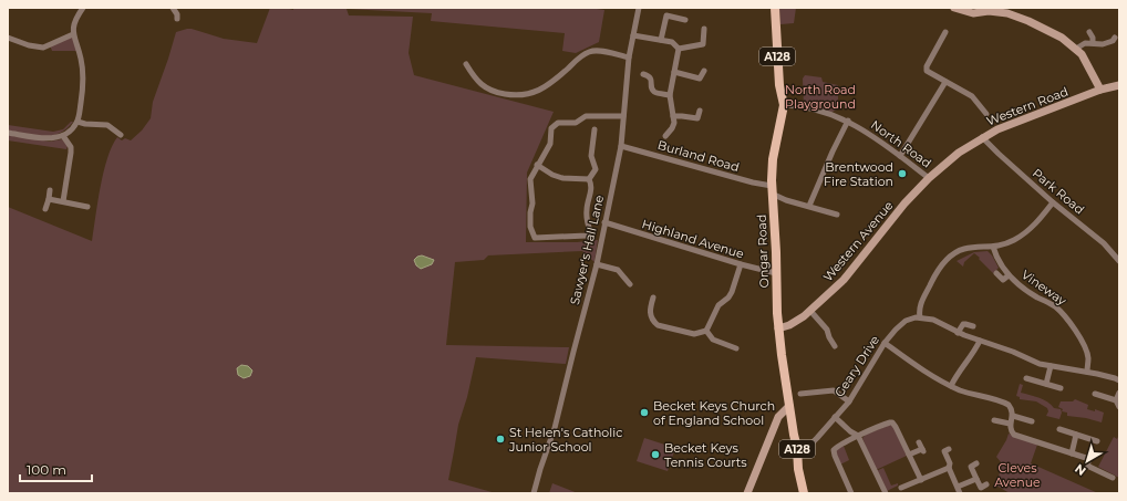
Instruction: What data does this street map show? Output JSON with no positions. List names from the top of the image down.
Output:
{
  "streets": {
    "main road": ["A128", "Ongar Road"],
    "street": [
      "Western Road",
      "North Road",
      "Burland Road",
      "Park Road",
      "Highland Avenue",
      "Western Avenue",
      "Sawyer's Hall Lane",
      "Vineway",
      "Geary Drive"
    ]
  },
  "crossings": [
    ["Western Road", "North Road"],
    ["Western Road", "Park Road"],
    ["Western Road", "Western Avenue"],
    ["North Road", "Western Avenue"],
    ["North Road", "Ongar Road"],
    ["Burland Road", "Sawyer's Hall Lane"],
    ["Burland Road", "Ongar Road"],
    ["Highland Avenue", "Sawyer's Hall Lane"],
    ["Highland Avenue", "Ongar Road"],
    ["Western Avenue", "Ongar Road"],
    ["Ongar Road", "Geary Drive"]
  ],
  "parks": ["North Road Playground", "Cleves Avenue"],
  "places": [
    "Brentwood Fire Station",
    "Becket Keys Church of England School",
    "St Helen's Catholic Junior School",
    "Becket Keys Tennis Courts"
  ],
  "scale_bar": "100 m",
  "north": "bottom left"
}
